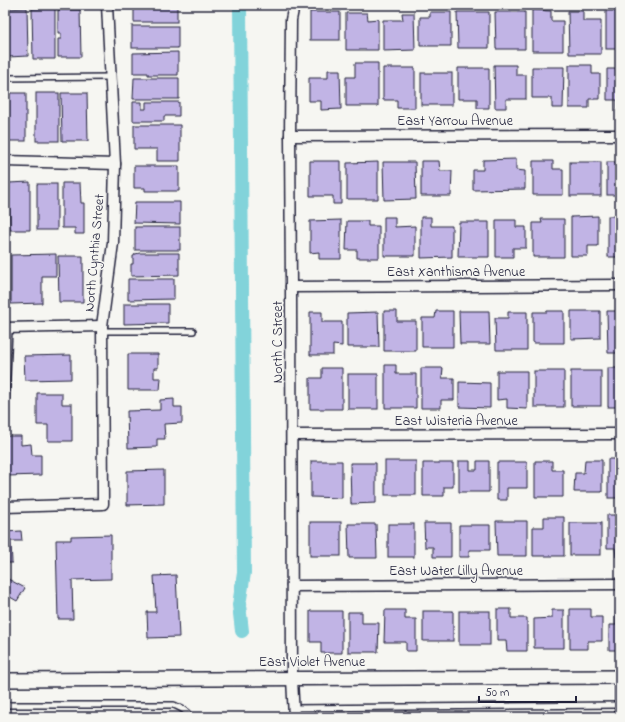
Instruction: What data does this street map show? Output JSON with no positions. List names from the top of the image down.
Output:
{
  "streets": {
    "street": [
      "East Yarrow Avenue",
      "North Cynthia Street",
      "East Xanthisma Avenue",
      "North C Street",
      "East Wisteria Avenue",
      "East Water Lilly Avenue",
      "East Violet Avenue"
    ]
  },
  "crossings": [
    ["East Yarrow Avenue", "North C Street"],
    ["East Xanthisma Avenue", "North C Street"],
    ["North C Street", "East Wisteria Avenue"],
    ["North C Street", "East Water Lilly Avenue"],
    ["North C Street", "East Violet Avenue"]
  ],
  "scale_bar": "50 m"
}
